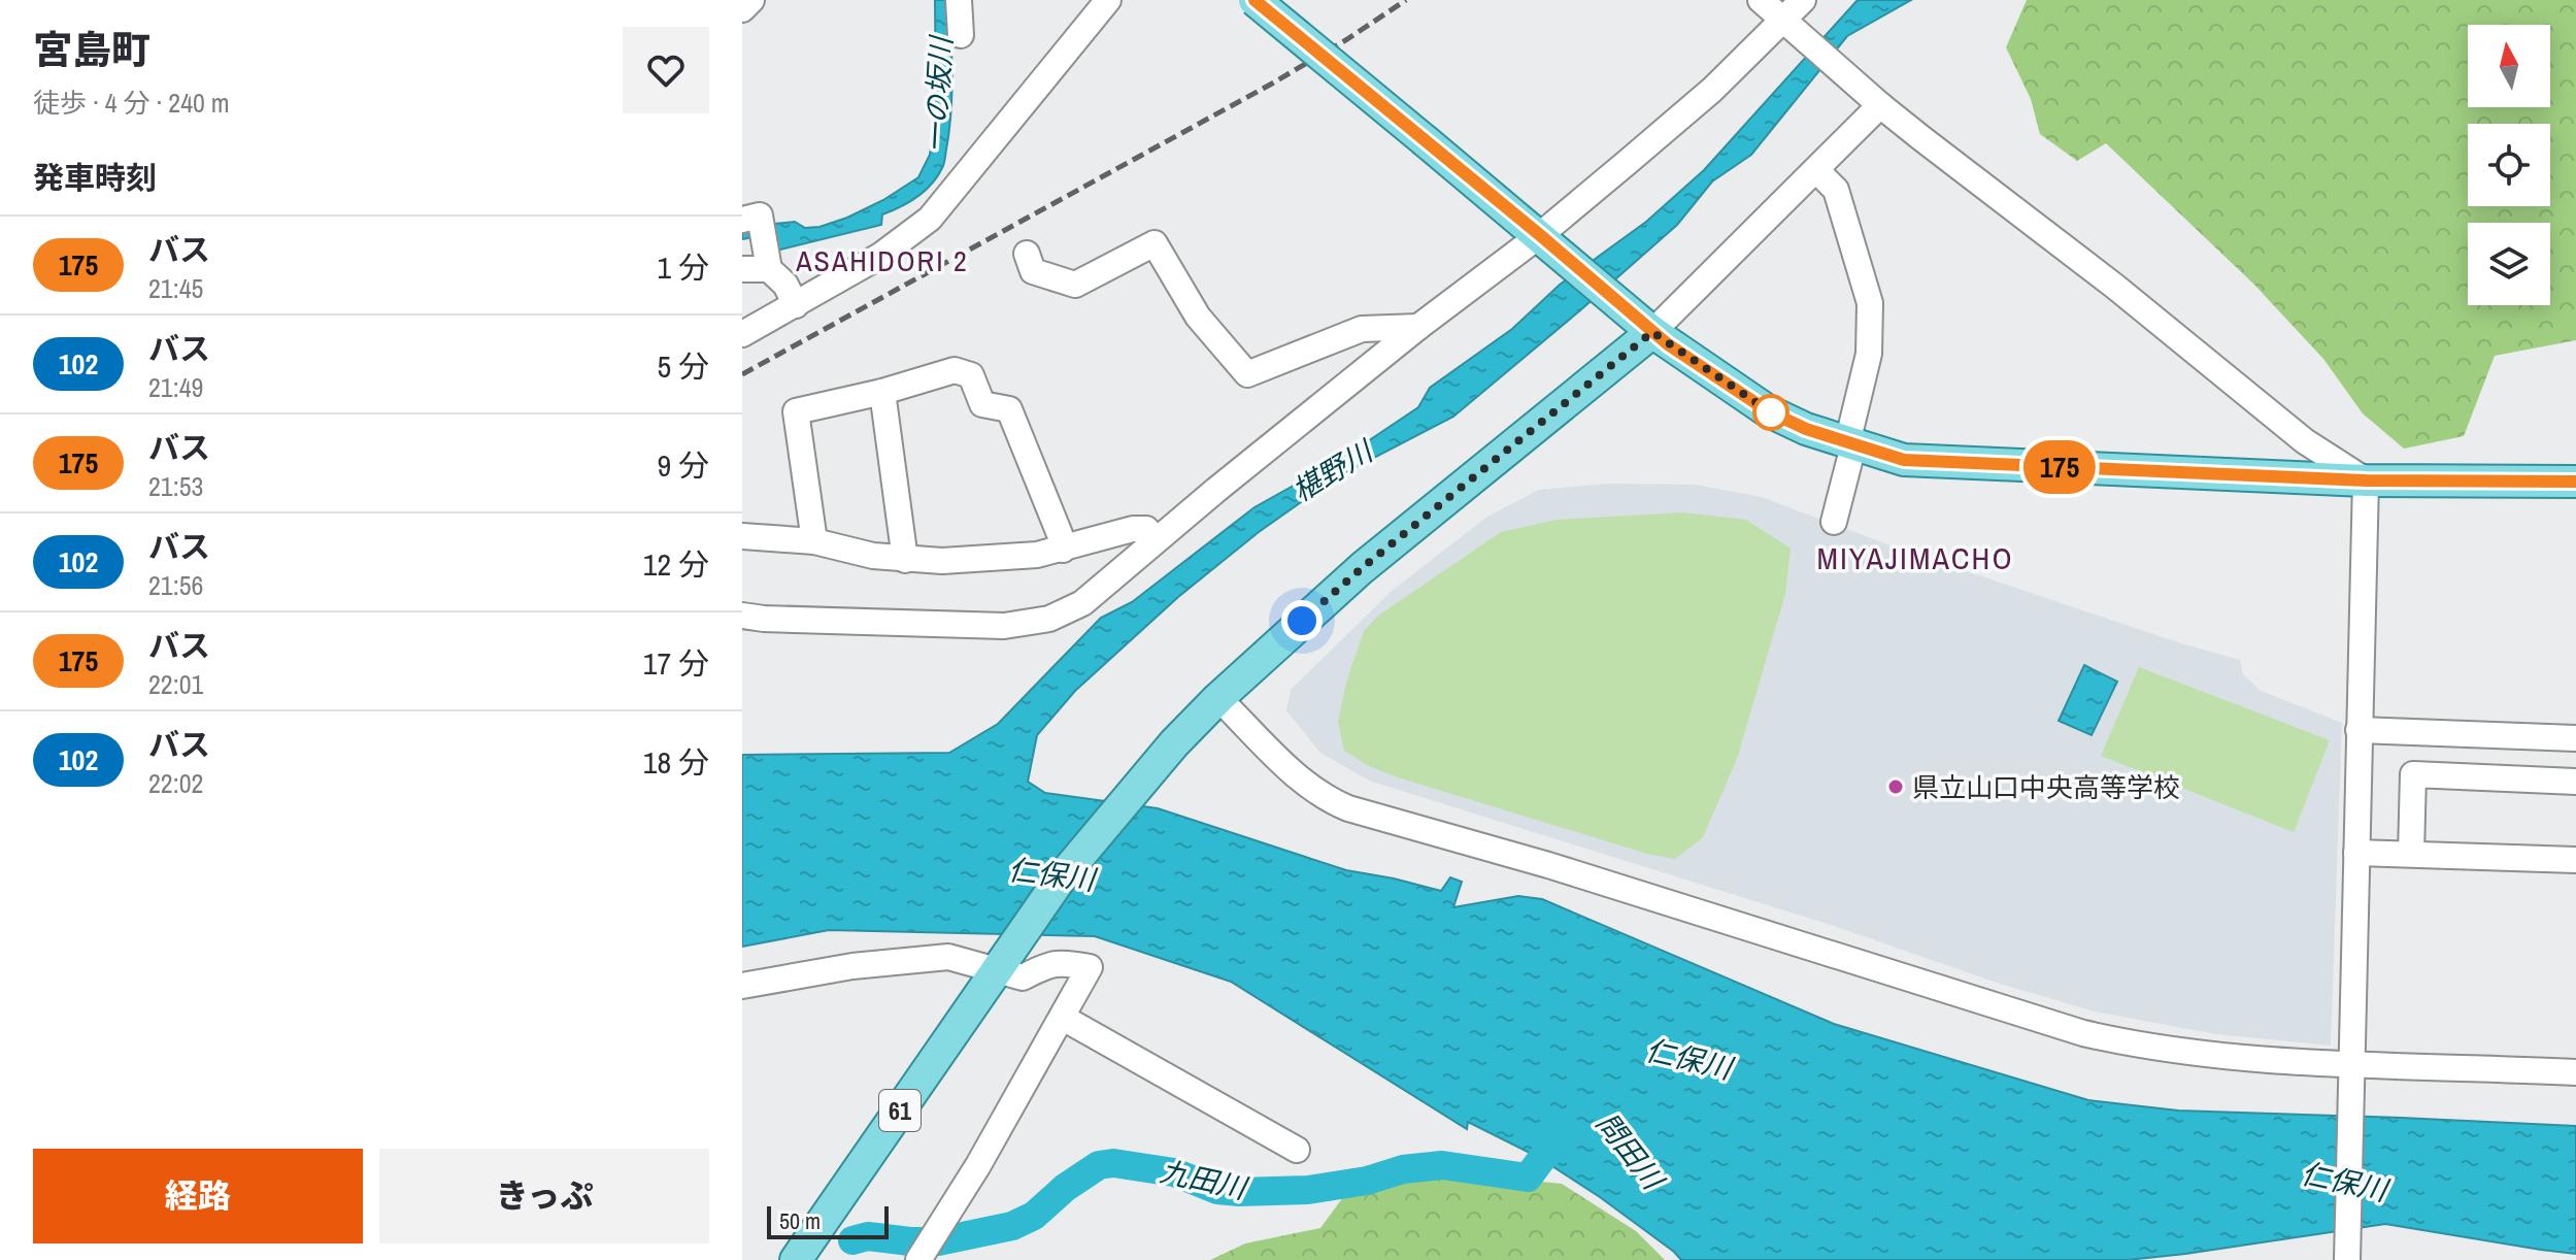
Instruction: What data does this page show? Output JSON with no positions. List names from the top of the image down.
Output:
{
  "streets": {
    "main road": ["61"]
  },
  "districts": ["ASAHIDORI 2", "MIYAJIMACHO"],
  "water": [
    "一の坂川",
    "椹野川",
    "仁保川",
    "問田川",
    "九田川"
  ],
  "places": ["県立山口中央高等学校"],
  "lines": ["bus line 175"],
  "scale_bar": "50 m",
  "north": "top",
  "page": {
    "heading": [
      ["宮島町", "徒歩 · 4 分 · 240 m"],
      "発車時刻"
    ],
    "on_map": "175",
    "list": [
      {
        "mark": "175",
        "name": "バス",
        "note": "21:45",
        "value": "1 分"
      },
      {
        "mark": "102",
        "name": "バス",
        "note": "21:49",
        "value": "5 分"
      },
      {
        "mark": "175",
        "name": "バス",
        "note": "21:53",
        "value": "9 分"
      },
      {
        "mark": "102",
        "name": "バス",
        "note": "21:56",
        "value": "12 分"
      },
      {
        "mark": "175",
        "name": "バス",
        "note": "22:01",
        "value": "17 分"
      },
      {
        "mark": "102",
        "name": "バス",
        "note": "22:02",
        "value": "18 分"
      }
    ],
    "buttons": ["経路", "きっぷ"],
    "scale": "50 m"
  }
}
